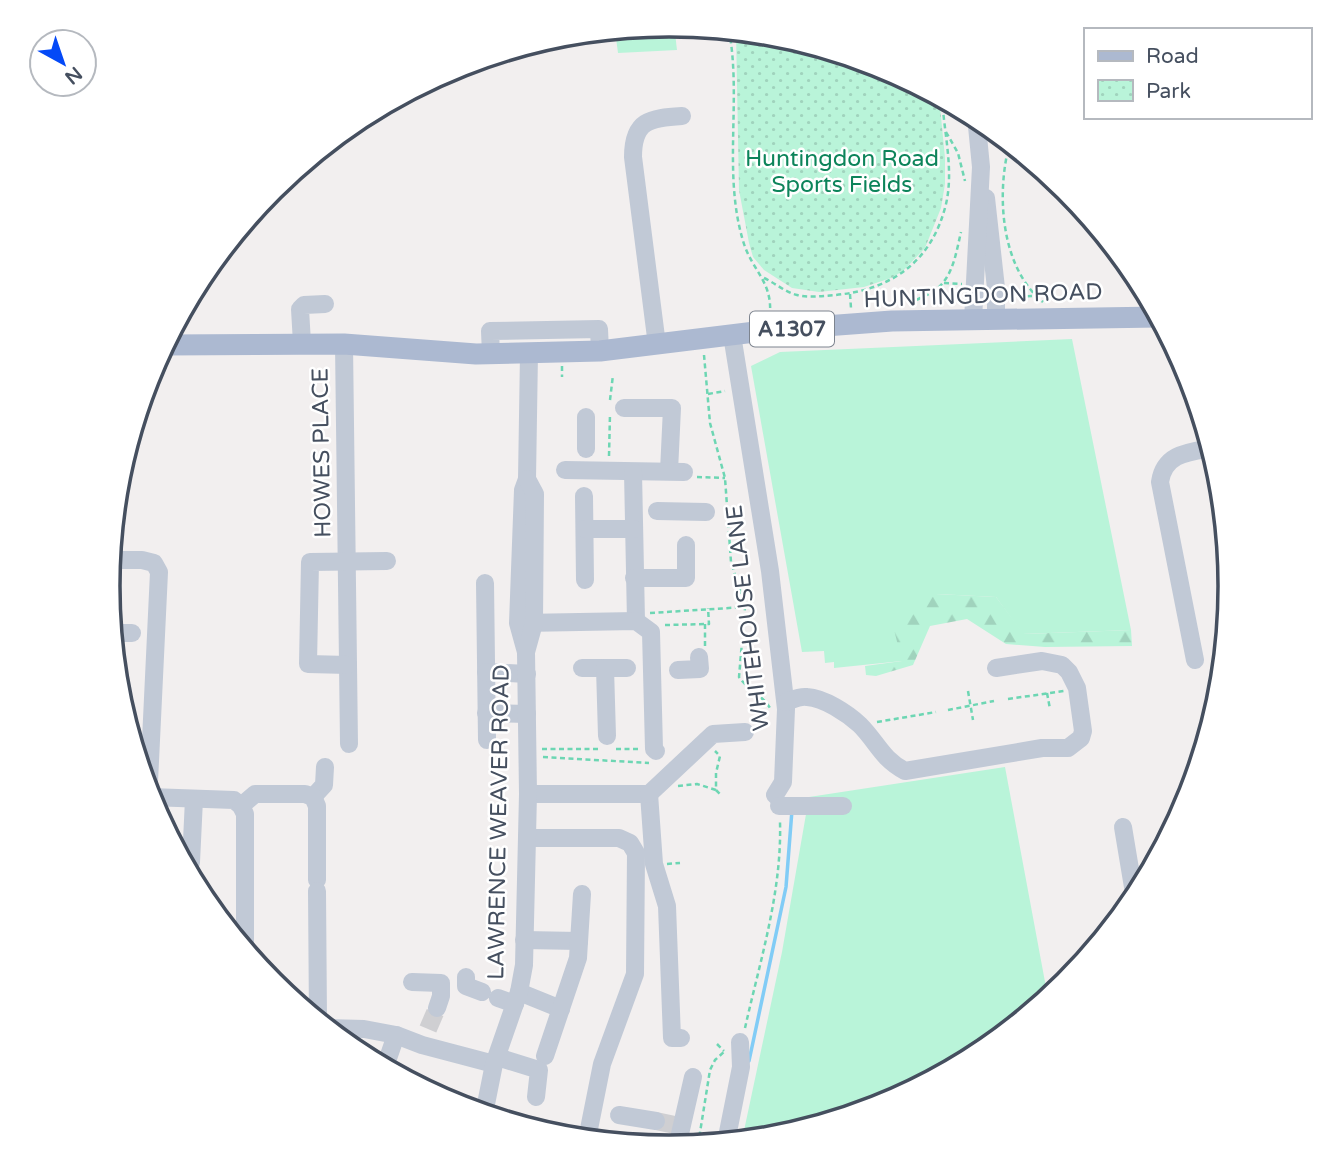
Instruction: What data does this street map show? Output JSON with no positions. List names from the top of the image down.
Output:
{
  "streets": {
    "main road": ["HUNTINGDON ROAD", "A1307"],
    "street": ["HOWES PLACE", "WHITEHOUSE LANE", "LAWRENCE WEAVER ROAD"]
  },
  "crossings": [
    ["HUNTINGDON ROAD", "HOWES PLACE"],
    ["HUNTINGDON ROAD", "WHITEHOUSE LANE"],
    ["HUNTINGDON ROAD", "LAWRENCE WEAVER ROAD"]
  ],
  "parks": ["Huntingdon Road Sports Fields"],
  "legend": ["Road", "Park"],
  "north": "bottom right"
}
